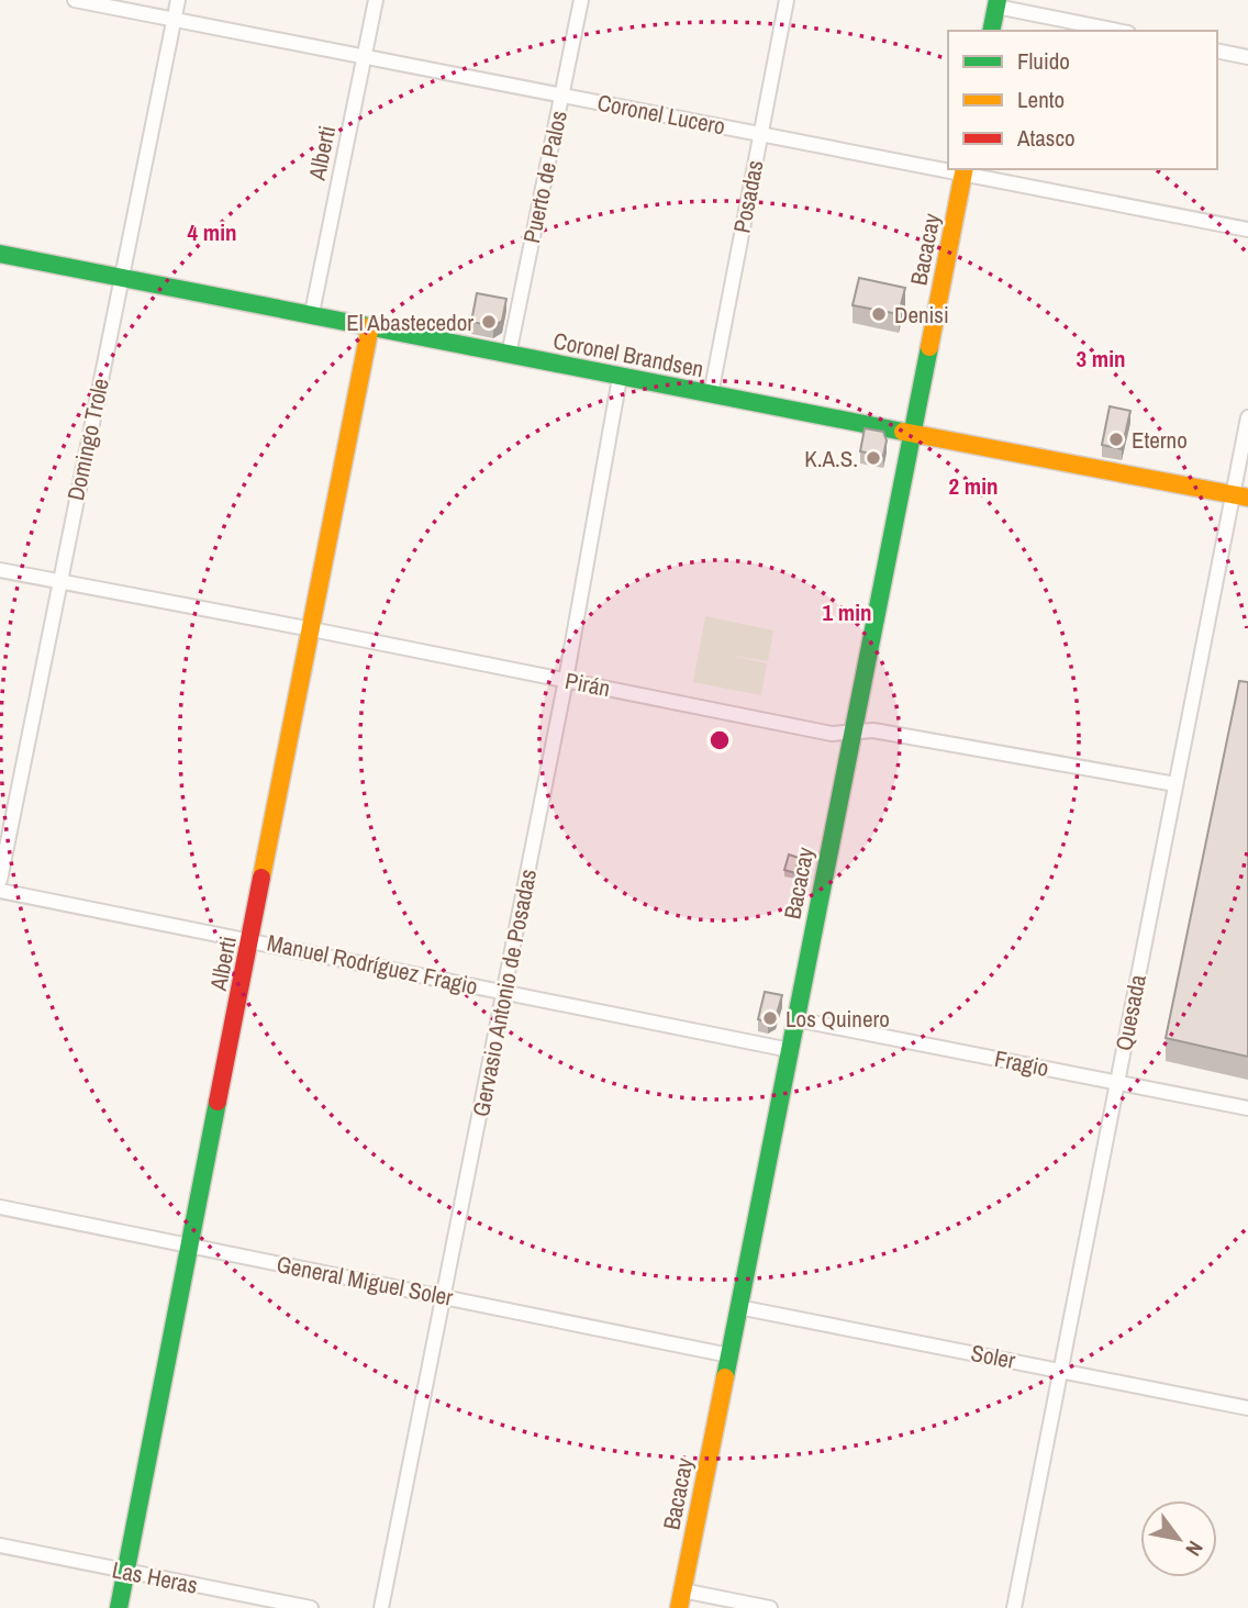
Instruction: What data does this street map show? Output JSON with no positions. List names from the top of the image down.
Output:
{
  "streets": {
    "street": [
      "Coronel Lucero",
      "Alberti",
      "Puerto de Palos",
      "Posadas",
      "Bacacay",
      "Coronel Brandsen",
      "Domingo Trole",
      "Pirán",
      "Manuel Rodríguez Fragio",
      "Gervasio Antonio de Posadas",
      "Quesada",
      "Fragio",
      "General Miguel Soler",
      "Soler",
      "Las Heras"
    ]
  },
  "crossings": [
    ["Coronel Lucero", "Alberti"],
    ["Coronel Lucero", "Puerto de Palos"],
    ["Coronel Lucero", "Posadas"],
    ["Coronel Lucero", "Bacacay"],
    ["Coronel Lucero", "Domingo Trole"],
    ["Alberti", "Coronel Brandsen"],
    ["Alberti", "Pirán"],
    ["Alberti", "Manuel Rodríguez Fragio"],
    ["Alberti", "General Miguel Soler"],
    ["Alberti", "Las Heras"],
    ["Puerto de Palos", "Coronel Brandsen"],
    ["Posadas", "Coronel Brandsen"],
    ["Bacacay", "Coronel Brandsen"],
    ["Bacacay", "Pirán"],
    ["Bacacay", "Manuel Rodríguez Fragio"],
    ["Bacacay", "Fragio"],
    ["Bacacay", "General Miguel Soler"],
    ["Bacacay", "Soler"],
    ["Coronel Brandsen", "Domingo Trole"],
    ["Coronel Brandsen", "Gervasio Antonio de Posadas"],
    ["Coronel Brandsen", "Quesada"],
    ["Domingo Trole", "Pirán"],
    ["Pirán", "Gervasio Antonio de Posadas"],
    ["Pirán", "Quesada"],
    ["Manuel Rodríguez Fragio", "Gervasio Antonio de Posadas"],
    ["Gervasio Antonio de Posadas", "General Miguel Soler"],
    ["Quesada", "Fragio"],
    ["Quesada", "Soler"]
  ],
  "places": [
    "Denisi",
    "El Abastecedor",
    "Eterno",
    "K.A.S.",
    "Los Quinero"
  ],
  "legend": ["Fluido", "Lento", "Atasco"],
  "north": "bottom right",
  "rings": [
    "4 min",
    "3 min",
    "2 min",
    "1 min"
  ]
}
